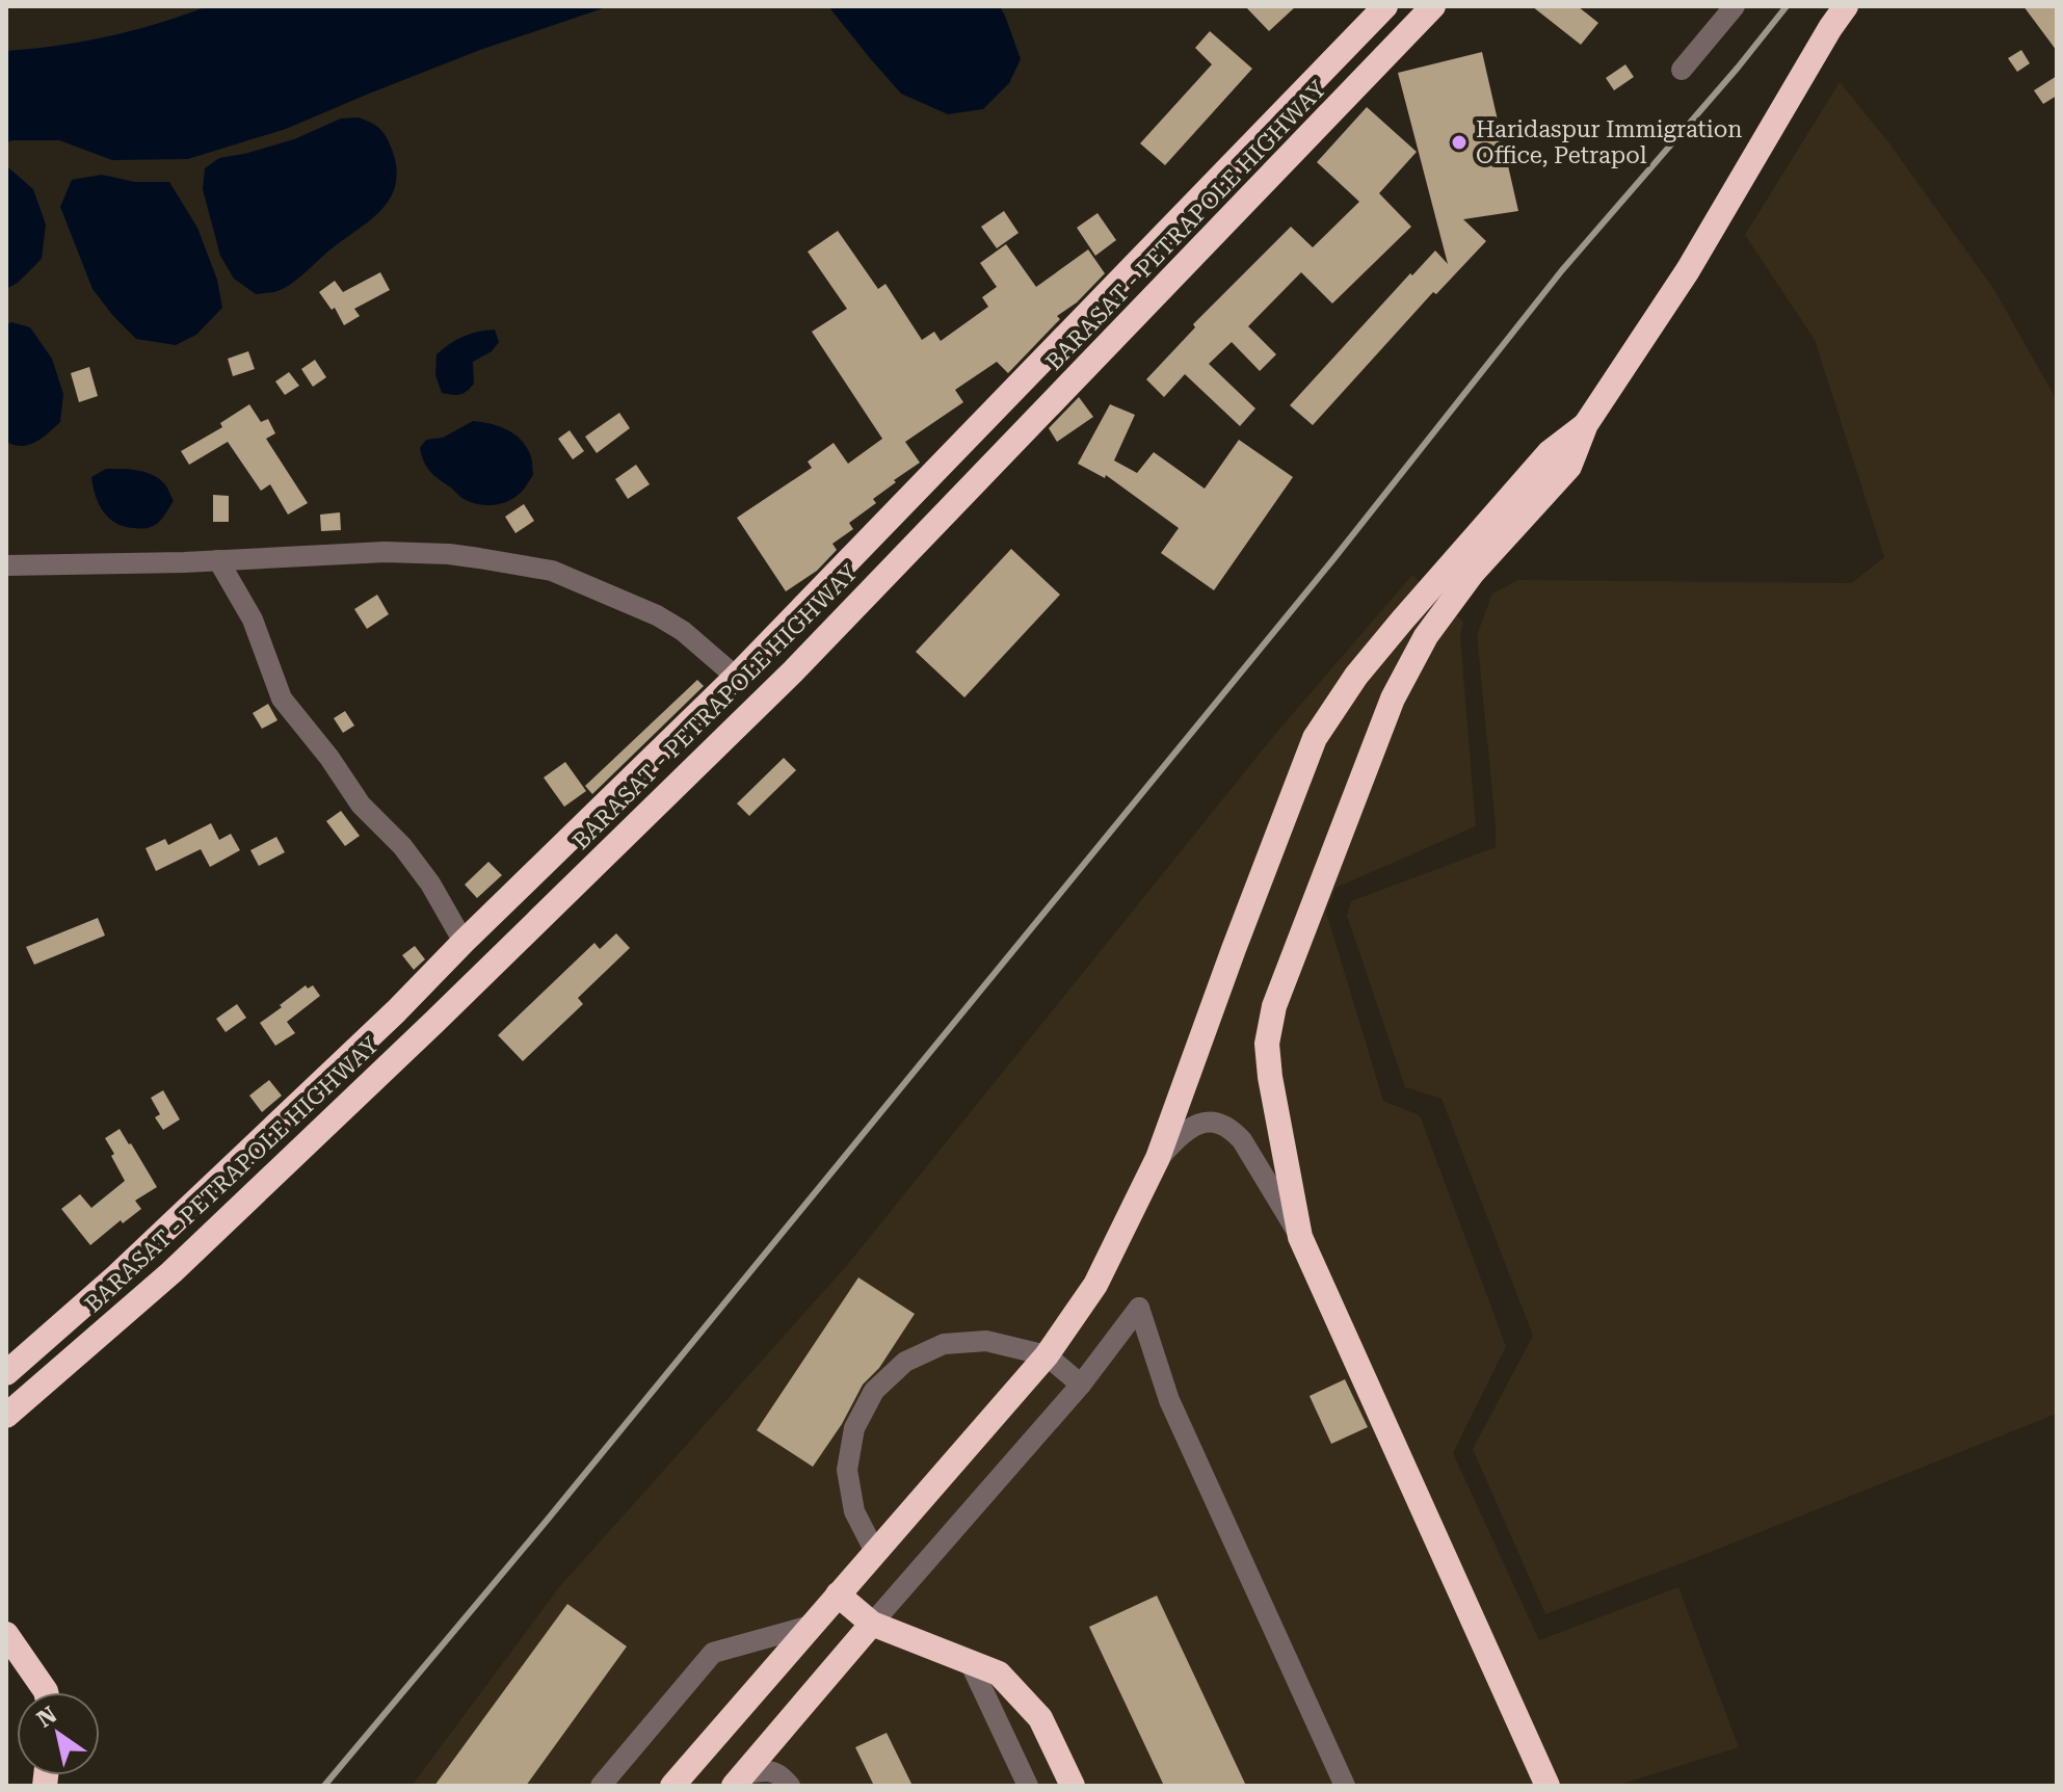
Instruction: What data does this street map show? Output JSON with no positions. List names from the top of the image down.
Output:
{
  "streets": {
    "highway": ["BARASAT - PETRAPOLE HIGHWAY"]
  },
  "places": ["Haridaspur Immigration Office, Petrapol"],
  "north": "top left"
}
